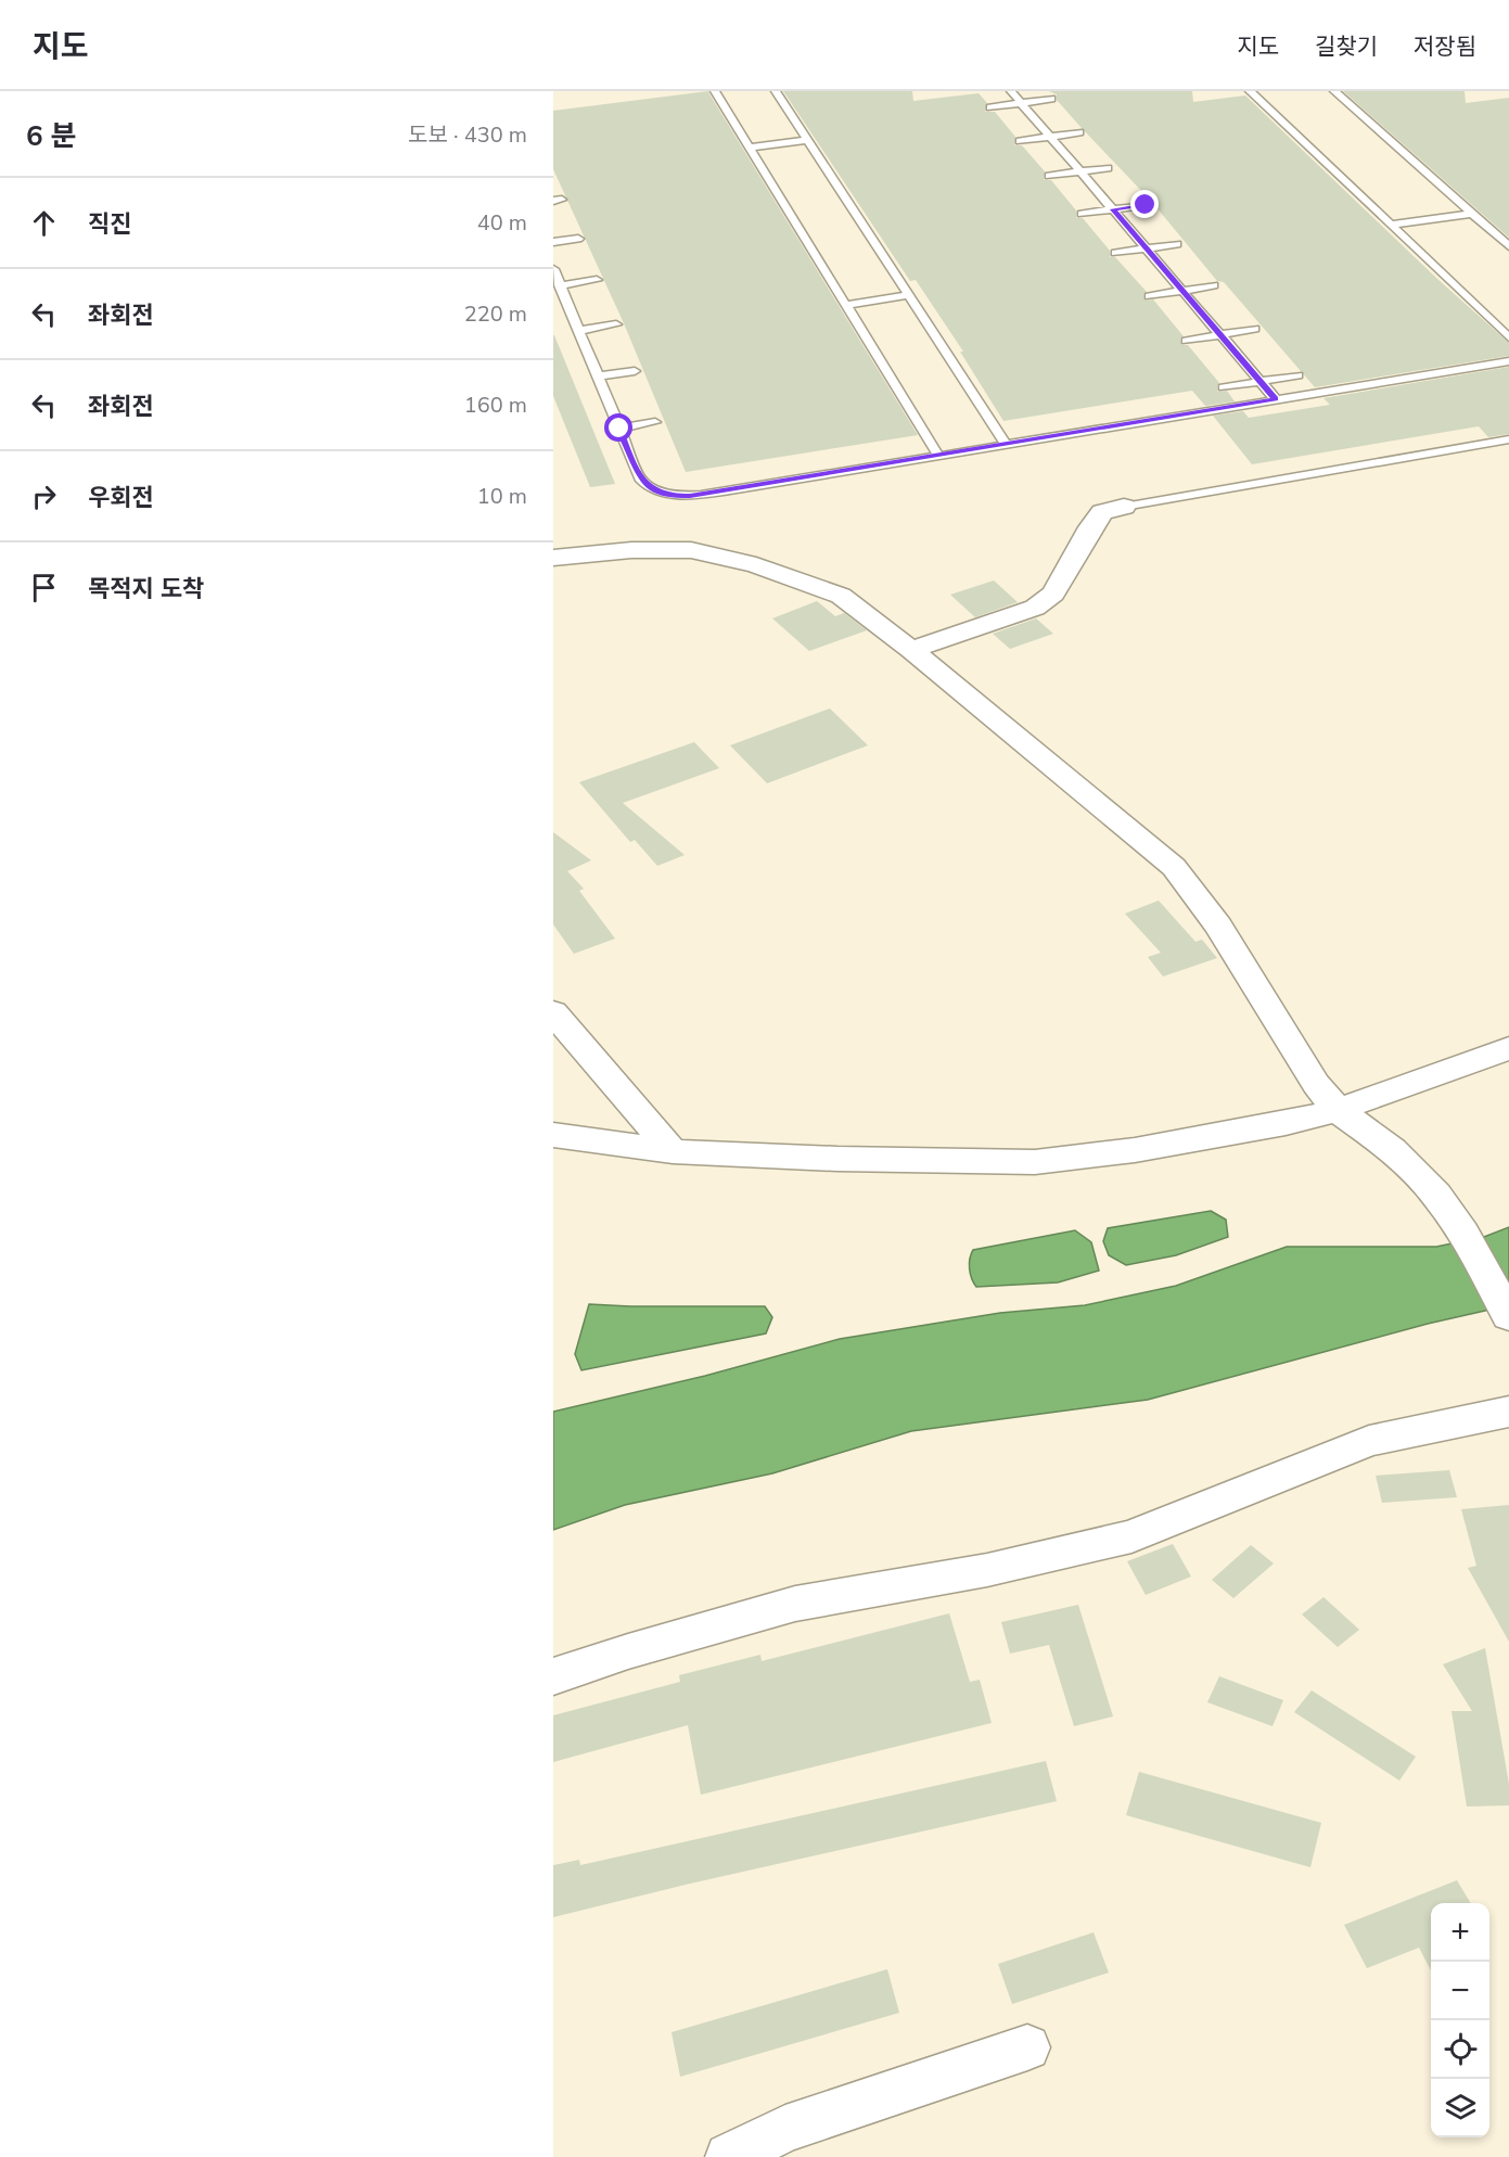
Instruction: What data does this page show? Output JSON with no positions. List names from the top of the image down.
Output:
{
  "page": {
    "header": "지도",
    "nav": ["지도", "길찾기", "저장됨"],
    "heading": ["6 분", "도보 · 430 m"],
    "list": [
      ["직진", "40 m"],
      ["좌회전", "220 m"],
      ["좌회전", "160 m"],
      ["우회전", "10 m"],
      "목적지 도착"
    ],
    "map_buttons": ["+", "−"]
  }
}
